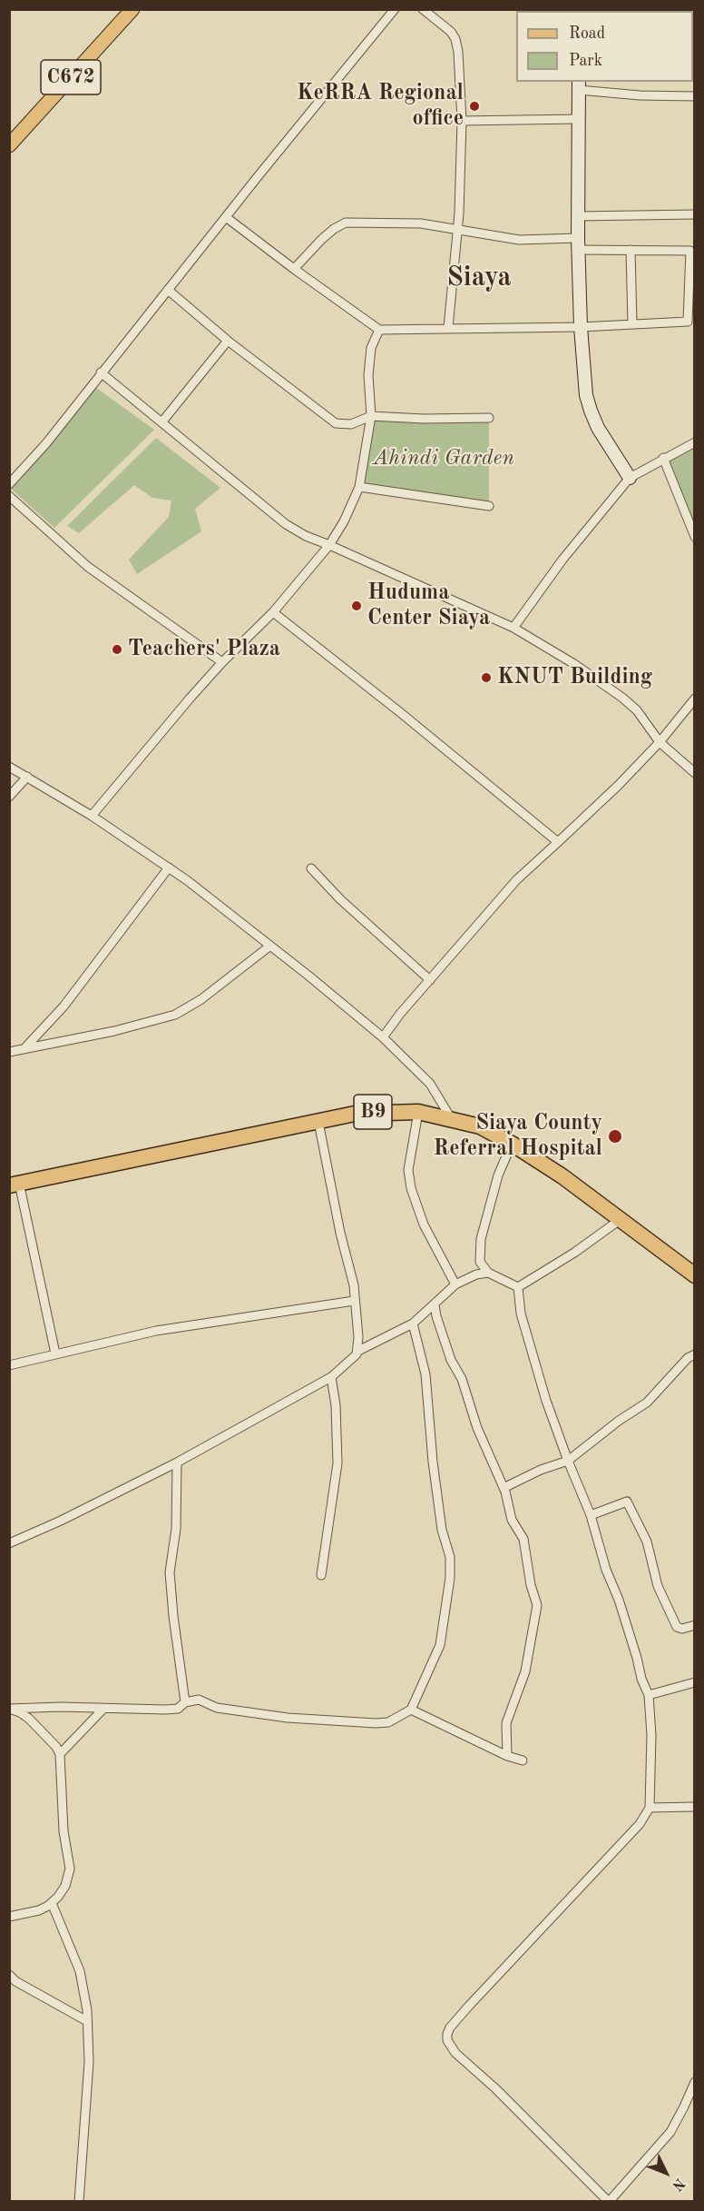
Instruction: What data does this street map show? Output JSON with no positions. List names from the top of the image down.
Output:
{
  "streets": {
    "highway": ["B9"],
    "main road": ["C672"]
  },
  "districts": ["Siaya"],
  "parks": ["Ahindi Garden"],
  "places": [
    "KeRRA Regional office",
    "Huduma Center Siaya",
    "Teachers' Plaza",
    "KNUT Building",
    "Siaya County Referral Hospital"
  ],
  "legend": ["Road", "Park"],
  "north": "bottom right"
}
